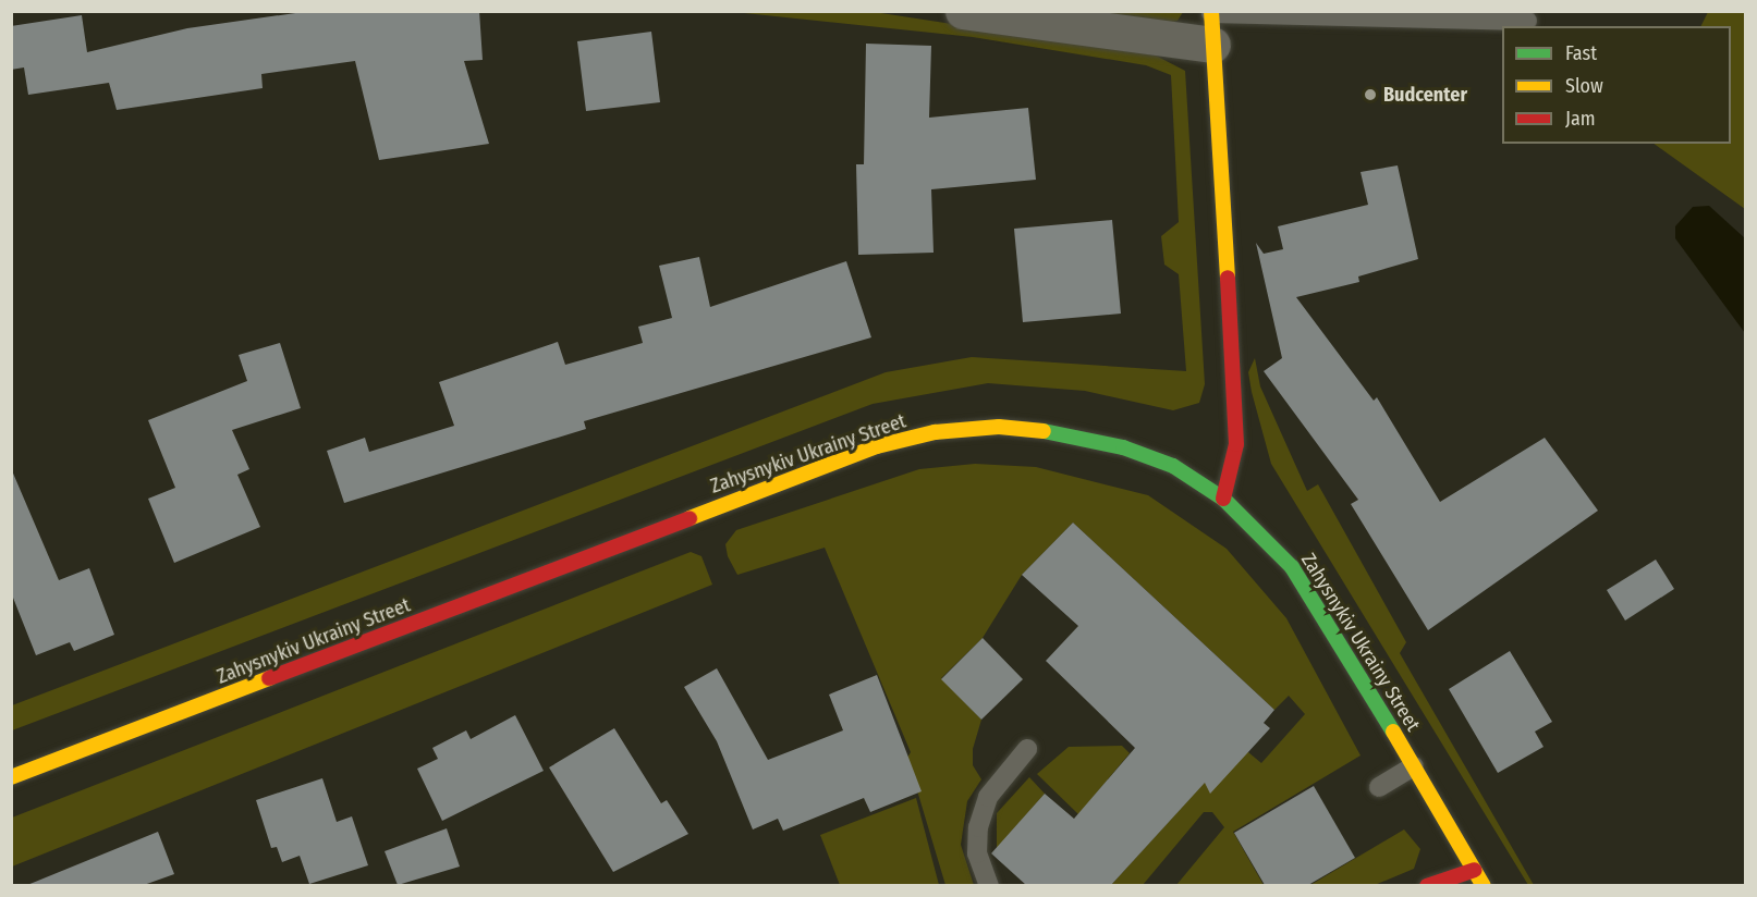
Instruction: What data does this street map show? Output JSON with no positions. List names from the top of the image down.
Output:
{
  "streets": {
    "street": ["Zahysnykiv Ukrainy Street"]
  },
  "places": ["Budcenter"],
  "legend": ["Fast", "Slow", "Jam"]
}
